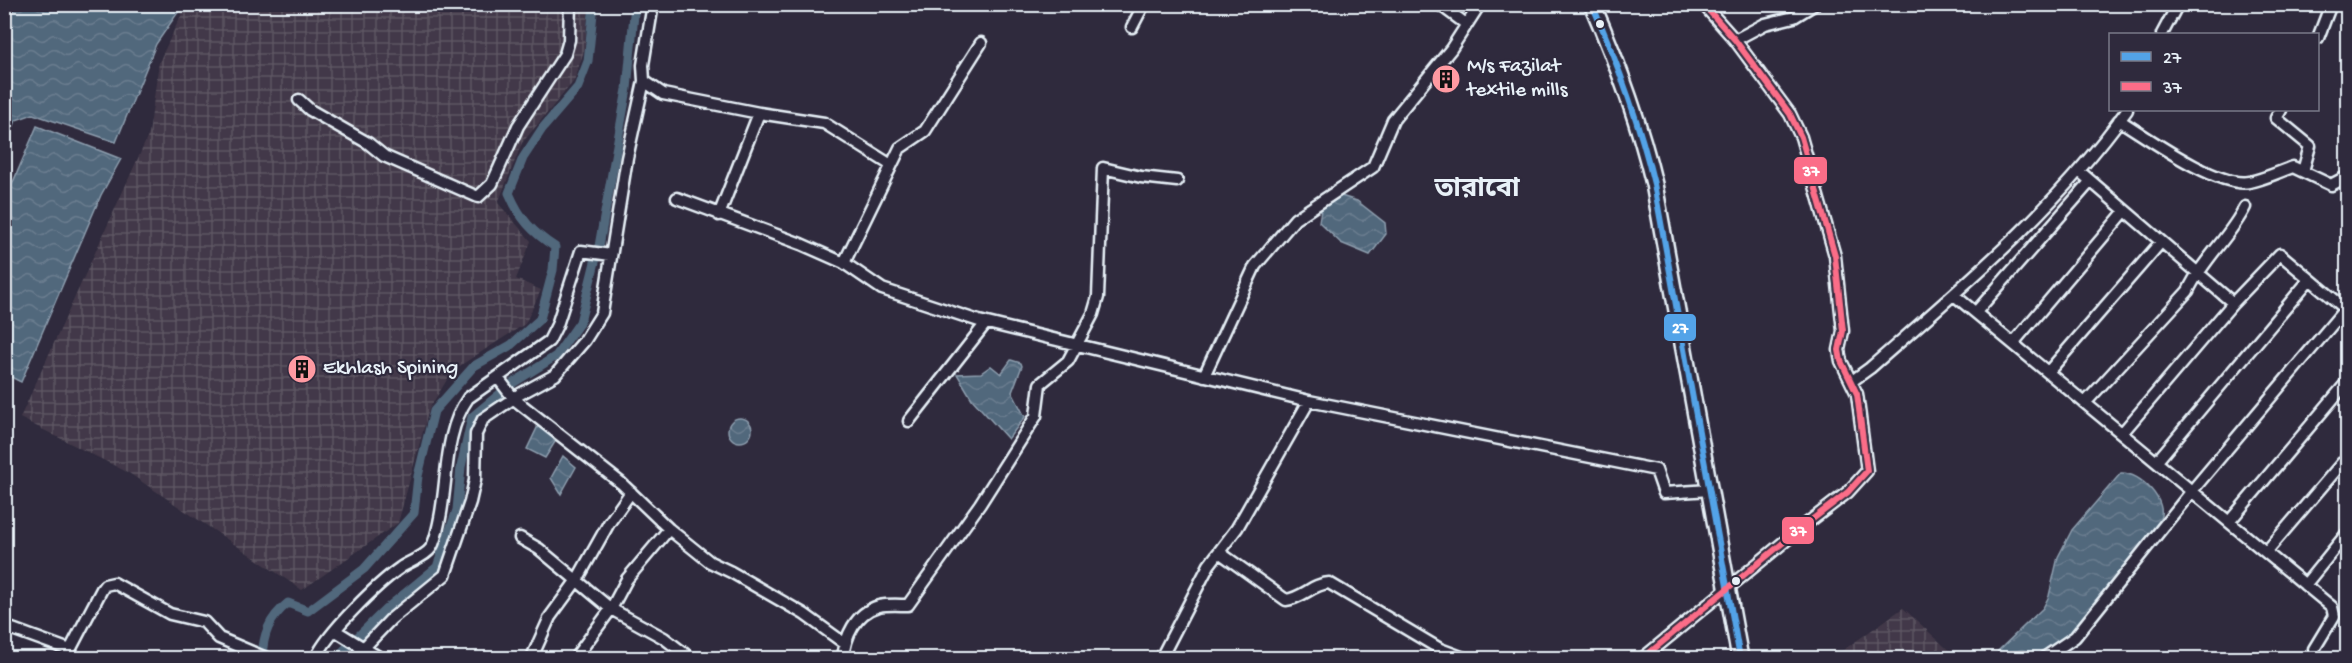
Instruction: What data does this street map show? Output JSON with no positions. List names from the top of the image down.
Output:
{
  "districts": ["তারাবো"],
  "places": {
    "building": ["M/s Fazilat textile mills", "Ekhlash Spining"]
  },
  "lines": ["transit line 27", "transit line 37"],
  "legend": ["27", "37"]
}
